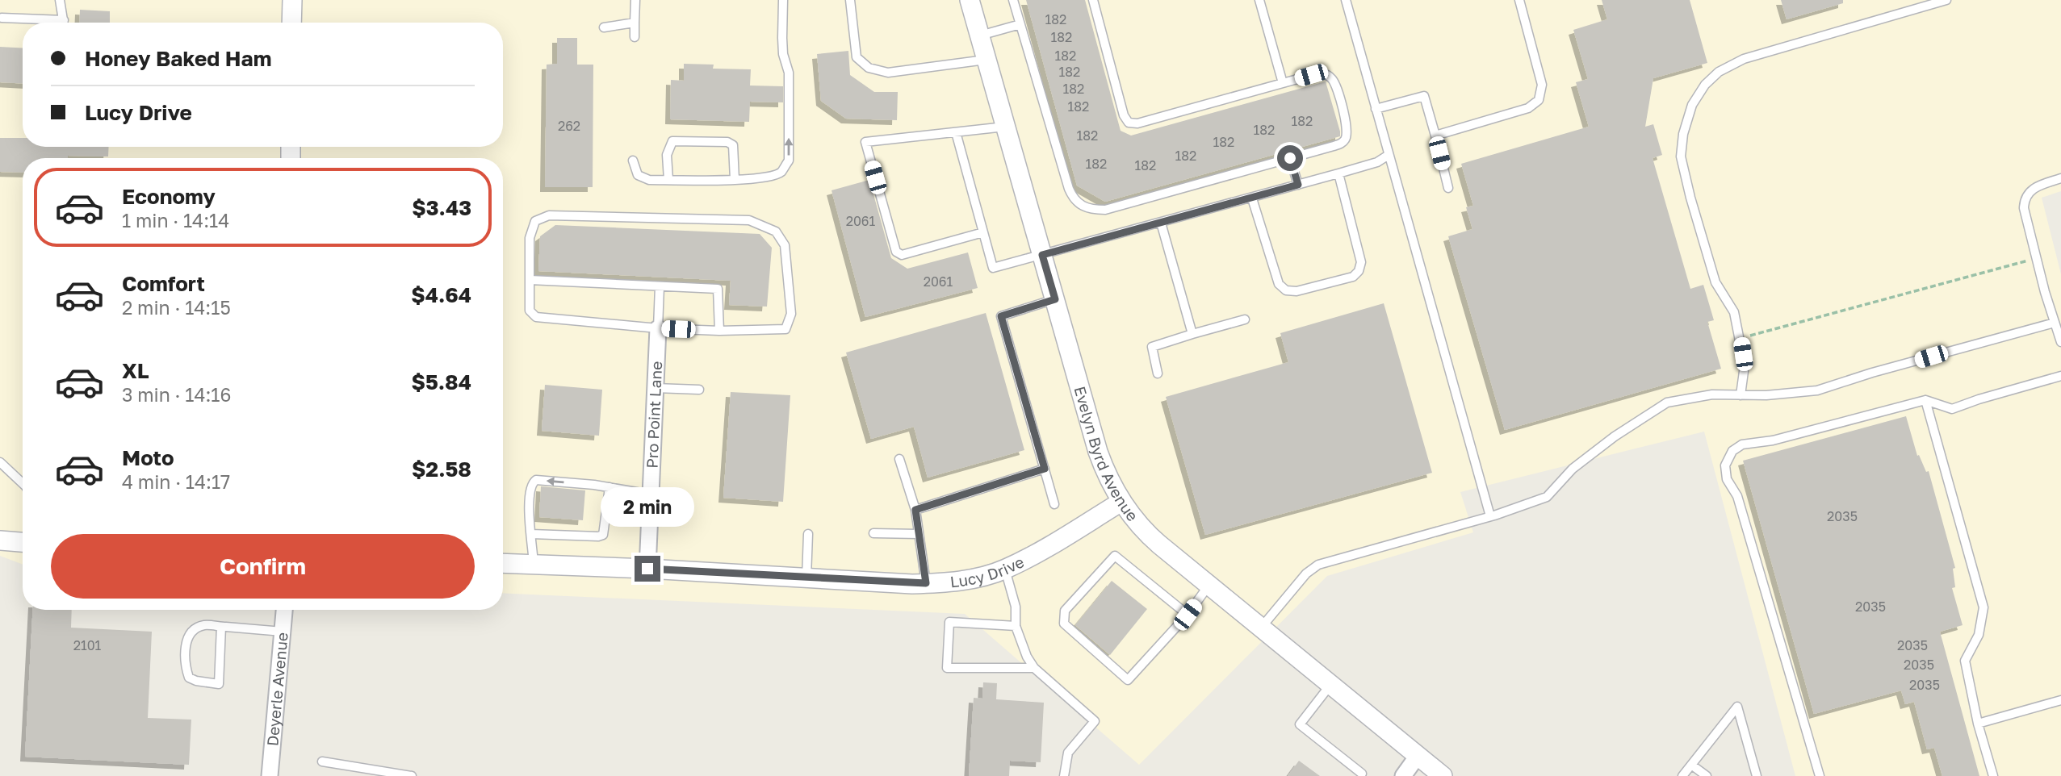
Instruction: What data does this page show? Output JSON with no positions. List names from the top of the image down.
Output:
{
  "streets": {
    "street": [
      "Pro Point Lane",
      "Evelyn Byrd Avenue",
      "Lucy Drive",
      "Deyerle Avenue"
    ]
  },
  "crossings": [
    ["Pro Point Lane", "Lucy Drive"],
    ["Evelyn Byrd Avenue", "Lucy Drive"]
  ],
  "house_numbers": [
    "182",
    "182",
    "182",
    "182",
    "182",
    "182",
    "182",
    "262",
    "182",
    "182",
    "182",
    "182",
    "182",
    "182",
    "2061",
    "2061",
    "2035",
    "2035",
    "2101",
    "2035",
    "2035",
    "2035"
  ],
  "page": {
    "banner": ["Honey Baked Ham", "Lucy Drive"],
    "list": [
      {
        "name": "Economy",
        "note": "1 min · 14:14",
        "value": "$3.43"
      },
      {
        "name": "Comfort",
        "note": "2 min · 14:15",
        "value": "$4.64"
      },
      {
        "name": "XL",
        "note": "3 min · 14:16",
        "value": "$5.84"
      },
      {
        "name": "Moto",
        "note": "4 min · 14:17",
        "value": "$2.58"
      }
    ],
    "bubble": "2 min",
    "buttons": "Confirm"
  }
}
